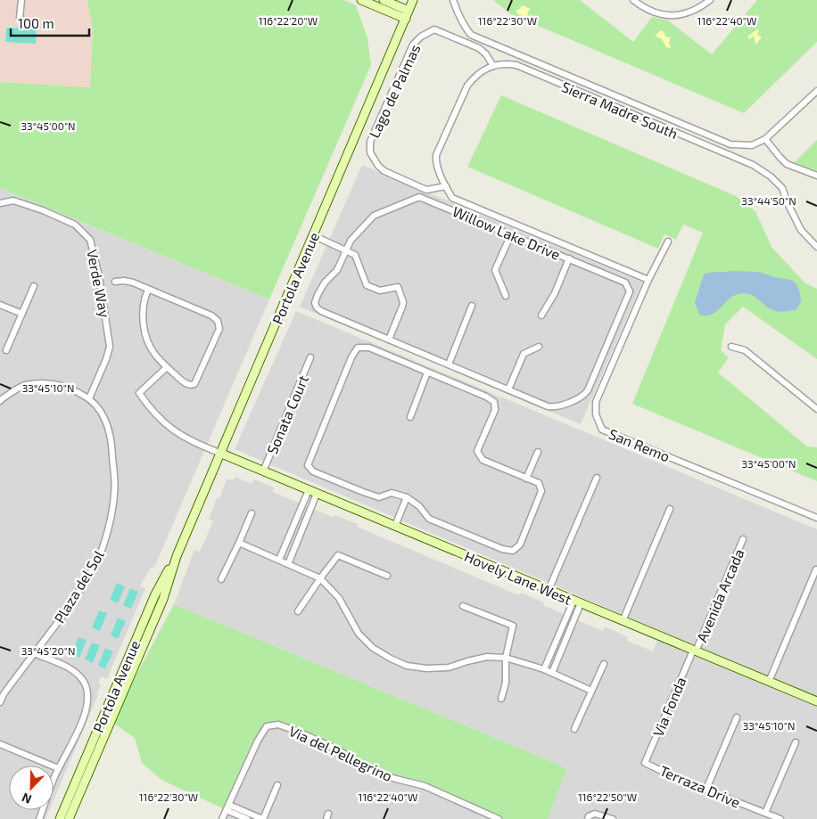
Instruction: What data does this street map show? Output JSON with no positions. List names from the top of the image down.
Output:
{
  "streets": {
    "main road": ["Portola Avenue", "Hovely Lane West"],
    "street": [
      "Lago de Palmas",
      "Sierra Madre South",
      "Willow Lake Drive",
      "Verde Way",
      "Sonata Court",
      "San Remo",
      "Plaza del Sol",
      "Avenida Arcada",
      "Via Fonda",
      "Via del Pellegrino",
      "Terraza Drive"
    ]
  },
  "crossings": [
    ["Lago de Palmas", "Sierra Madre South"],
    ["Portola Avenue", "Hovely Lane West"],
    ["Verde Way", "Plaza del Sol"],
    ["Sonata Court", "Hovely Lane West"],
    ["Hovely Lane West", "Avenida Arcada"],
    ["Hovely Lane West", "Via Fonda"],
    ["Avenida Arcada", "Via Fonda"],
    ["Via Fonda", "Terraza Drive"]
  ],
  "scale_bar": "100 m",
  "north": "bottom left",
  "coordinates": [
    "116°22'20\"W",
    "116°22'30\"W",
    "116°22'40\"W",
    "33°45'00\"N",
    "33°44'50\"N",
    "33°45'10\"N",
    "33°45'20\"N",
    "116°22'50\"W"
  ]
}
